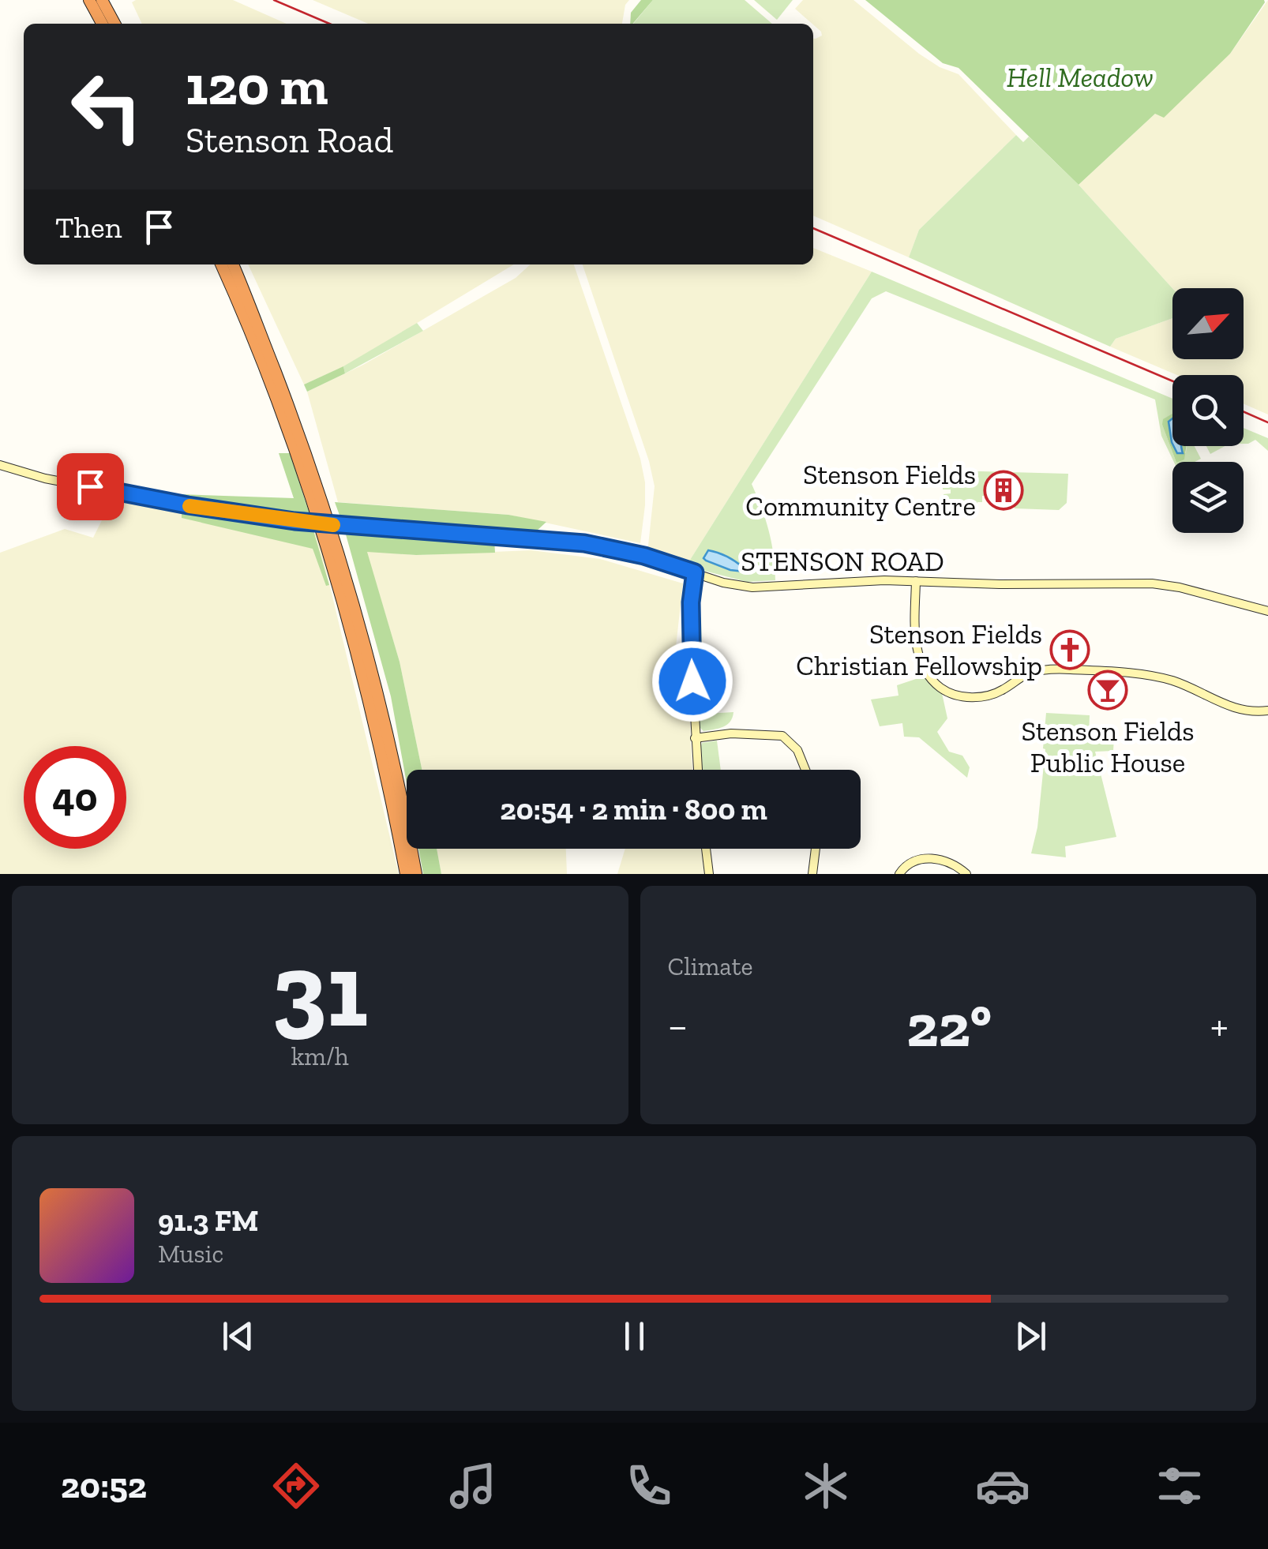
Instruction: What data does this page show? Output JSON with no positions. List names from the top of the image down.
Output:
{
  "streets": {
    "street": ["STENSON ROAD"]
  },
  "parks": ["Hell Meadow"],
  "places": {
    "building": ["Stenson Fields Community Centre"],
    "church": ["Stenson Fields Christian Fellowship"],
    "bar": ["Stenson Fields Public House"]
  },
  "north": "top right",
  "page": {
    "turn": ["120 m", "Stenson Road"],
    "then": "Then",
    "limit": "40",
    "trip": "20:54 · 2 min · 800 m",
    "tile": [
      ["31", "km/h"],
      "Climate"
    ],
    "heat": ["−", "22°", "+"],
    "song": ["91.3 FM", "Music"],
    "tabs": "20:52"
  }
}
